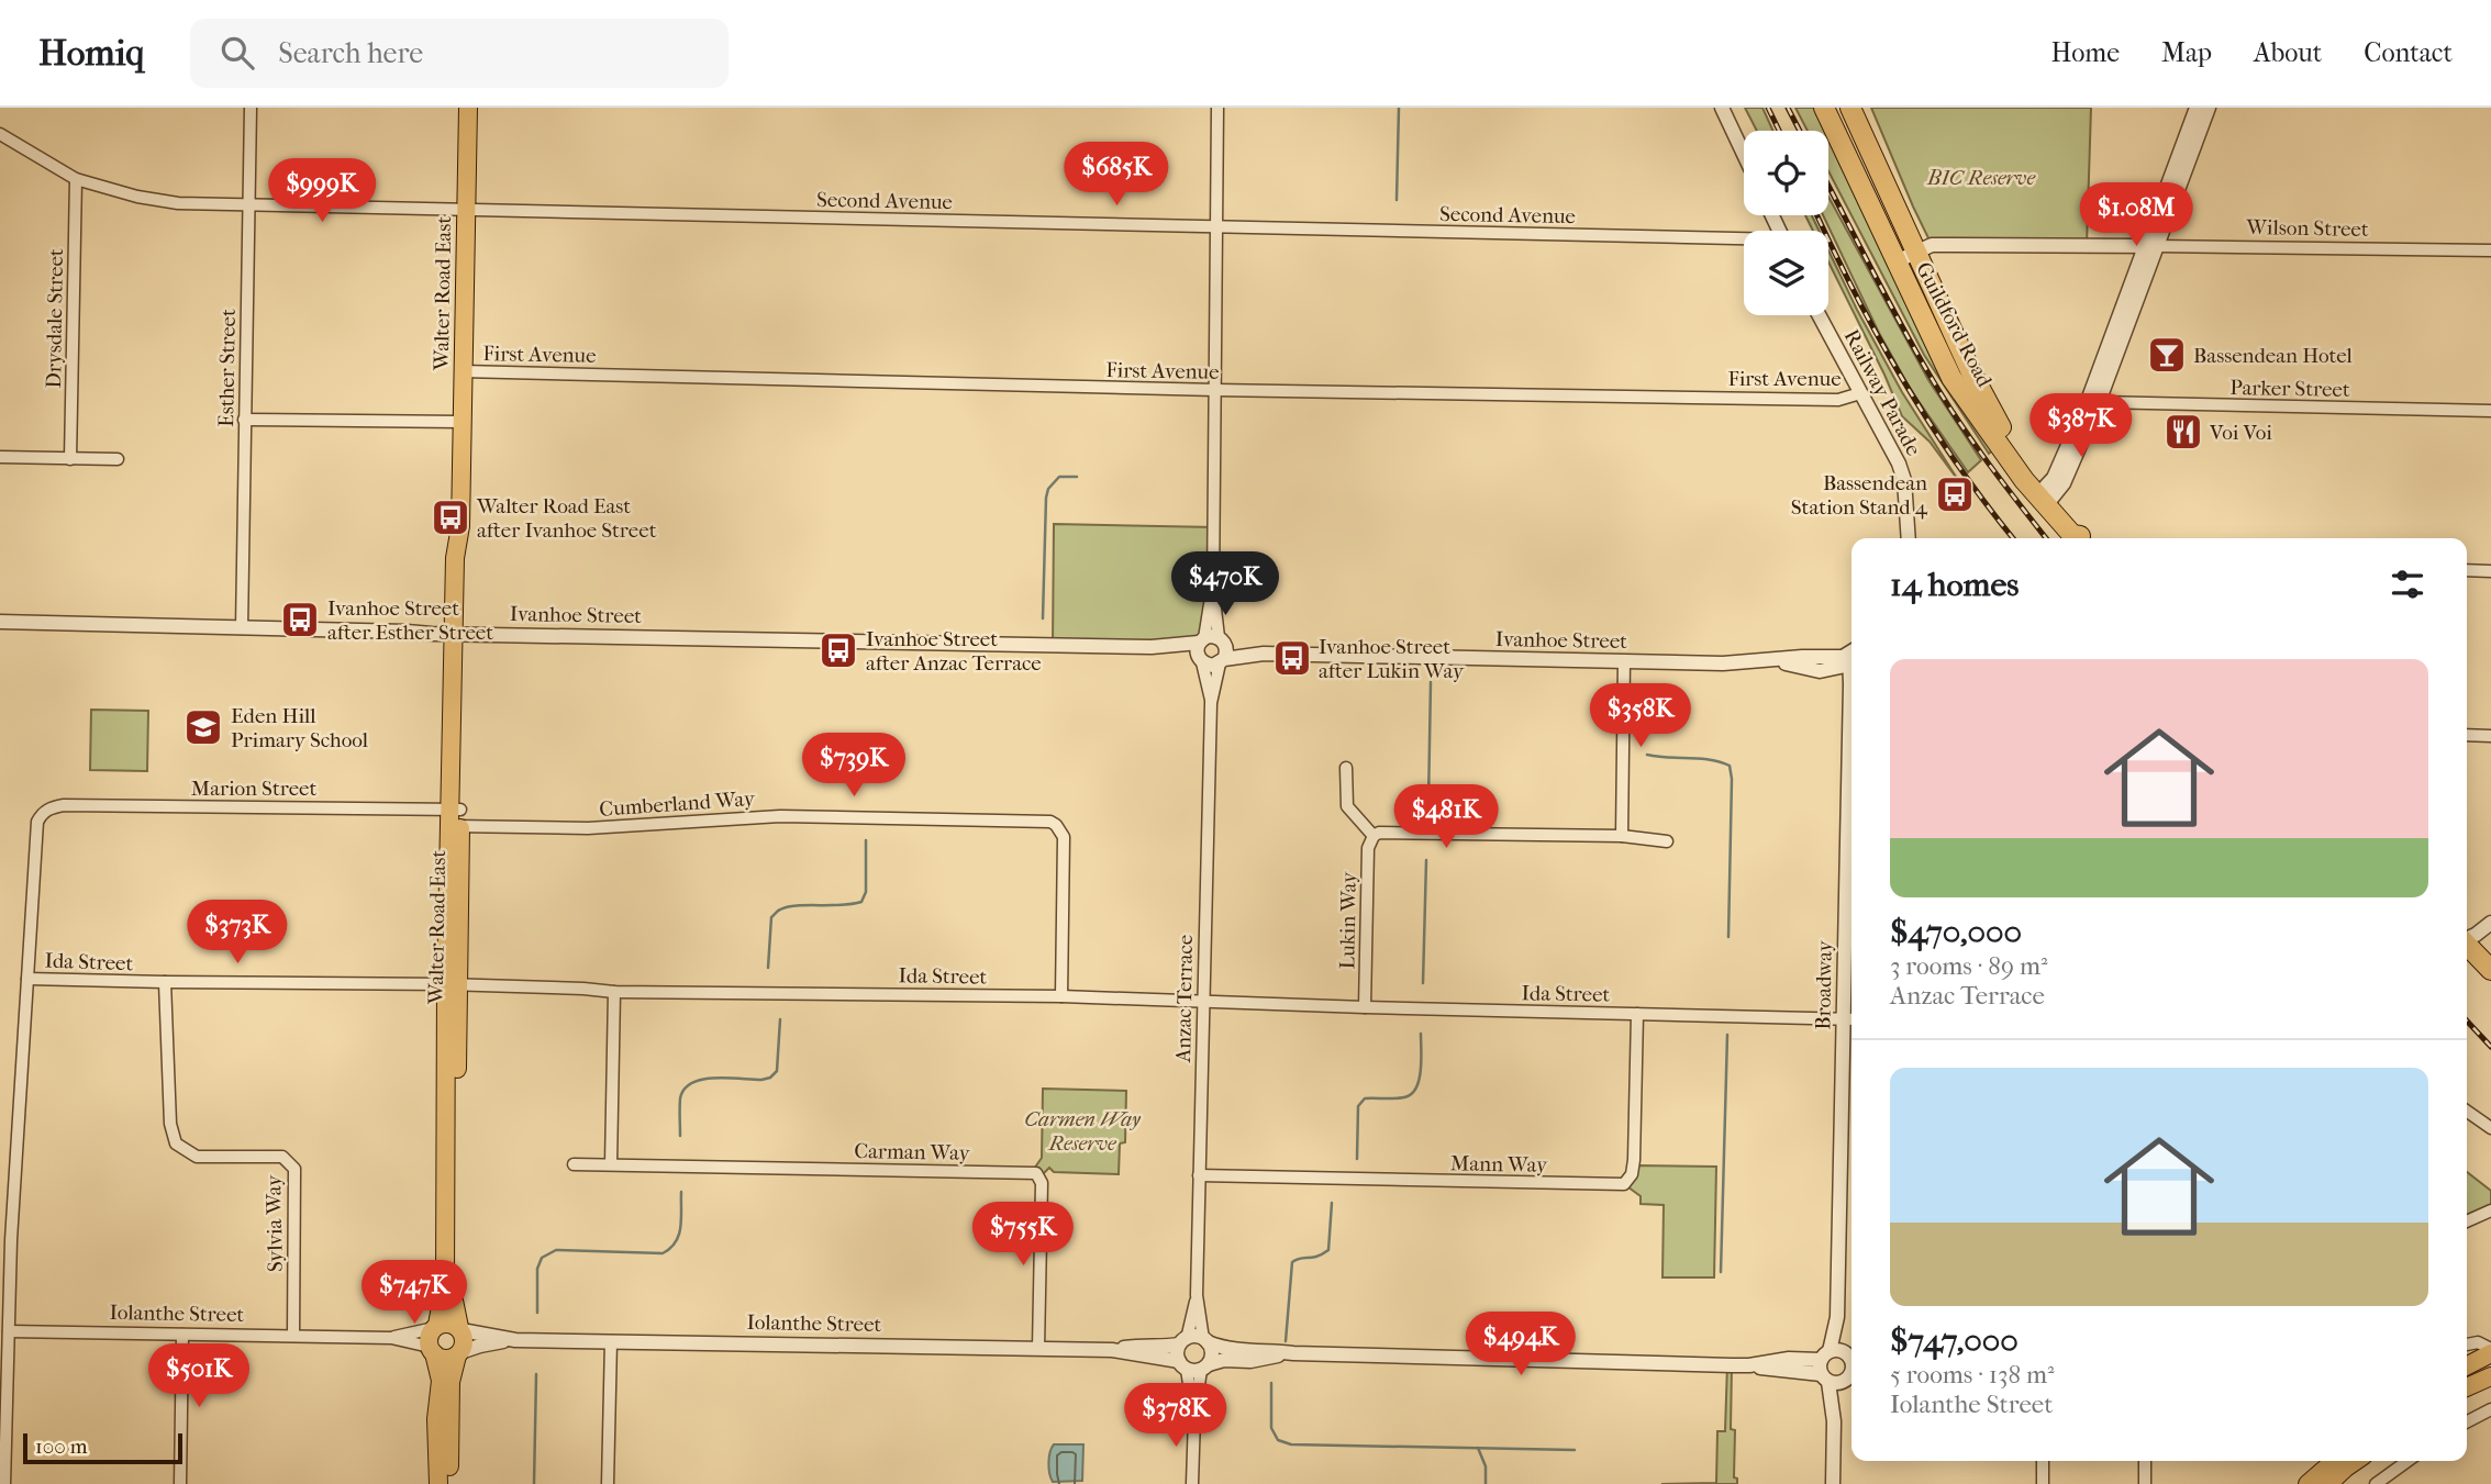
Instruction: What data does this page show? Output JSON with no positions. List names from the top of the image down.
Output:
{
  "streets": {
    "highway": ["Guildford Road"],
    "main road": ["Walter Road East"],
    "street": [
      "Second Avenue",
      "Wilson Street",
      "Drysdale Street",
      "First Avenue",
      "Esther Street",
      "Parker Street",
      "Railway Parade",
      "Ivanhoe Street",
      "Marion Street",
      "Cumberland Way",
      "Lukin Way",
      "Ida Street",
      "Broadway",
      "Anzac Terrace",
      "Carman Way",
      "Mann Way",
      "Sylvia Way",
      "Iolanthe Street"
    ]
  },
  "crossings": [
    ["Second Avenue", "Walter Road East"],
    ["Second Avenue", "Drysdale Street"],
    ["Second Avenue", "Esther Street"],
    ["Wilson Street", "Guildford Road"],
    ["Walter Road East", "First Avenue"],
    ["Walter Road East", "Ivanhoe Street"],
    ["Walter Road East", "Marion Street"],
    ["Walter Road East", "Cumberland Way"],
    ["Walter Road East", "Ida Street"],
    ["Walter Road East", "Iolanthe Street"],
    ["First Avenue", "Railway Parade"],
    ["Esther Street", "Ivanhoe Street"],
    ["Ivanhoe Street", "Anzac Terrace"],
    ["Marion Street", "Cumberland Way"],
    ["Marion Street", "Ida Street"],
    ["Cumberland Way", "Ida Street"],
    ["Lukin Way", "Ida Street"],
    ["Ida Street", "Broadway"],
    ["Ida Street", "Anzac Terrace"],
    ["Ida Street", "Mann Way"],
    ["Ida Street", "Sylvia Way"],
    ["Broadway", "Iolanthe Street"],
    ["Anzac Terrace", "Mann Way"],
    ["Anzac Terrace", "Iolanthe Street"],
    ["Carman Way", "Iolanthe Street"],
    ["Sylvia Way", "Iolanthe Street"]
  ],
  "parks": ["BIC Reserve", "Carmen Way Reserve"],
  "places": {
    "bar": ["Bassendean Hotel"],
    "restaurant": ["Voi Voi"],
    "bus stop": [
      "Bassendean Station Stand 4",
      "Walter Road East after Ivanhoe Street",
      "Ivanhoe Street after Esther Street",
      "Ivanhoe Street after Anzac Terrace",
      "Ivanhoe Street after Lukin Way"
    ],
    "school or university": ["Eden Hill Primary School"]
  },
  "scale_bar": "100 m",
  "page": {
    "header": "Homiq",
    "search": "Search here",
    "nav": [
      "Home",
      "Map",
      "About",
      "Contact"
    ],
    "price": [
      "$685K",
      "$999K",
      "$1.08M",
      "$387K",
      "$470K",
      "$358K",
      "$739K",
      "$481K",
      "$373K",
      "$755K",
      "$747K",
      "$494K",
      "$501K",
      "$378K"
    ],
    "heading": "14 homes",
    "list": [
      {
        "name": "$470,000",
        "note": "3 rooms · 89 m² · Anzac Terrace"
      },
      {
        "name": "$747,000",
        "note": "5 rooms · 138 m² · Iolanthe Street"
      }
    ],
    "scale": "100 m"
  }
}
